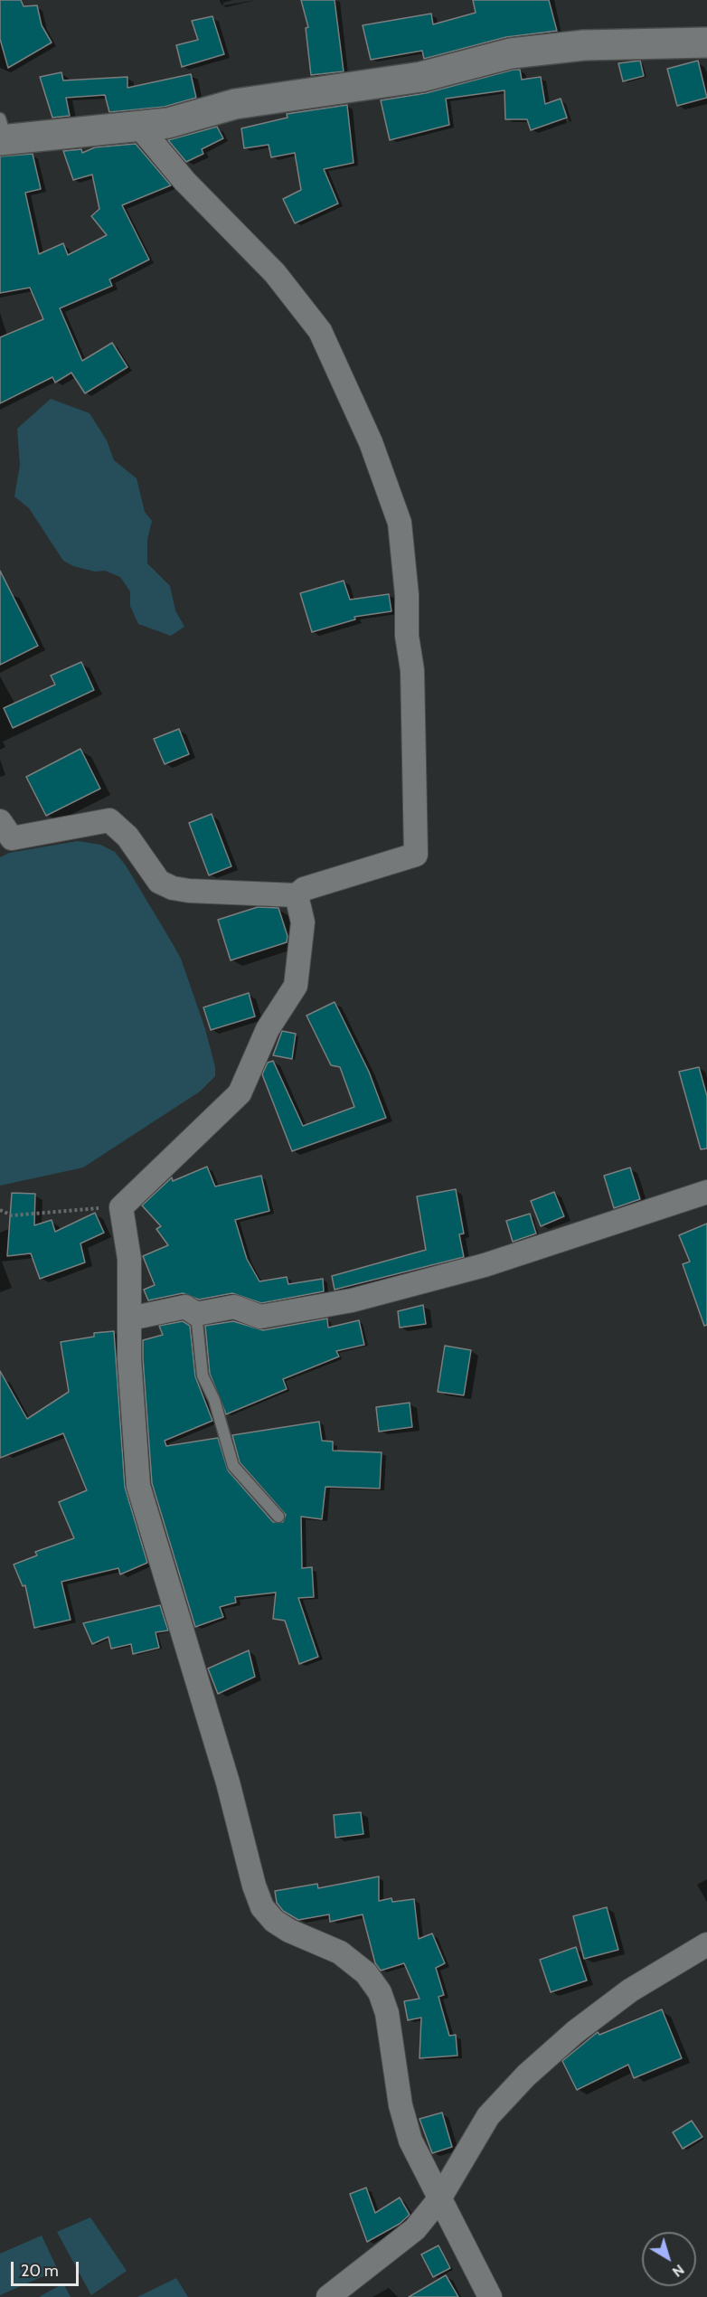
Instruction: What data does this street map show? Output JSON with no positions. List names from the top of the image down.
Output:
{
  "scale_bar": "20 m",
  "north": "bottom right"
}
